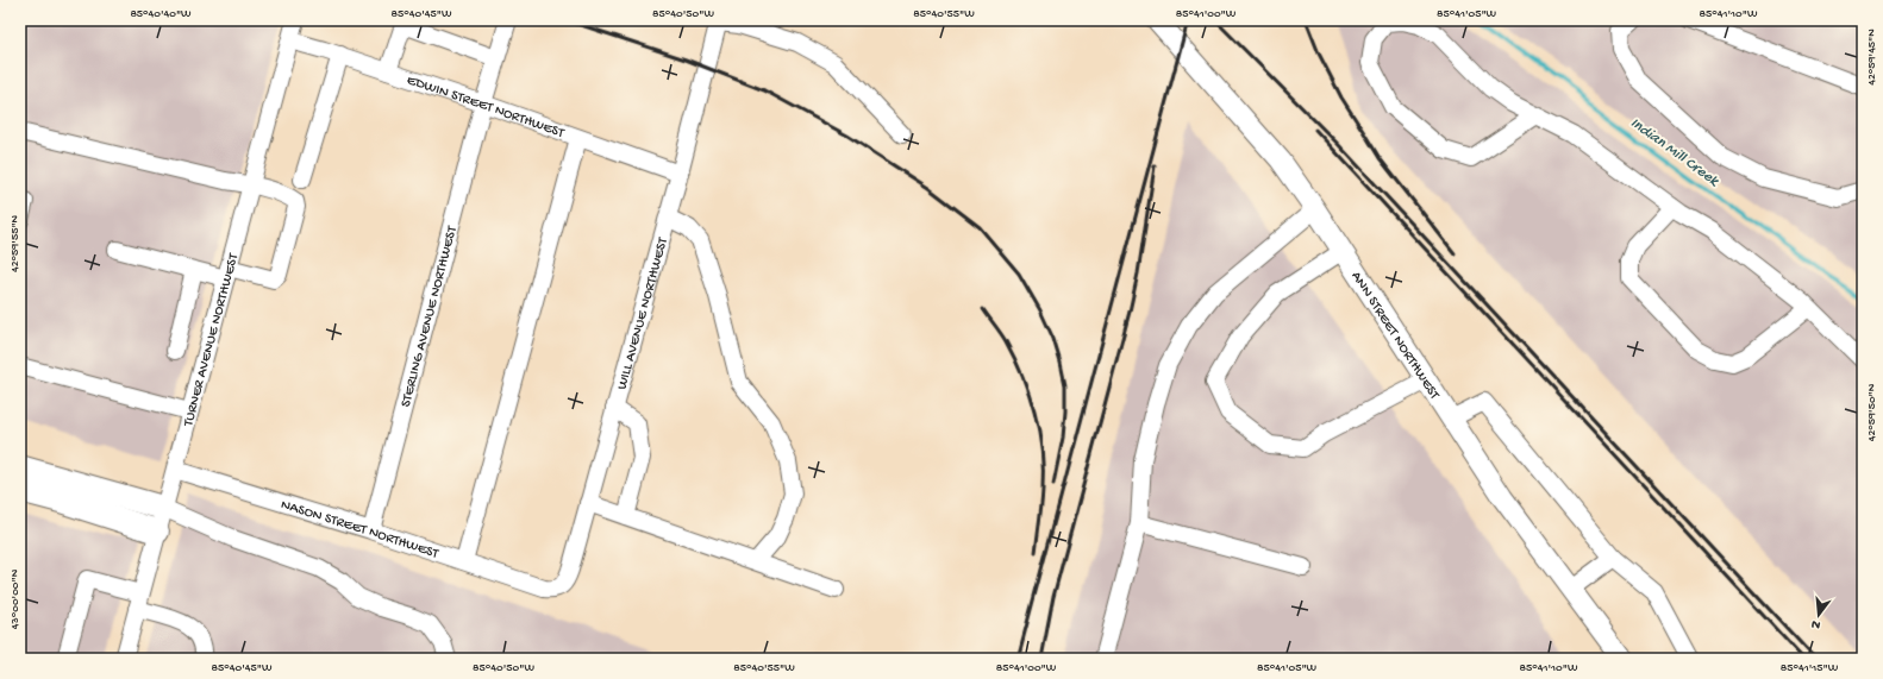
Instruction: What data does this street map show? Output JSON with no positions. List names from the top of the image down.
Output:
{
  "streets": {
    "main road": ["ANN STREET NORTHWEST"],
    "street": [
      "EDWIN STREET NORTHWEST",
      "WILL AVENUE NORTHWEST",
      "STERLING AVENUE NORTHWEST",
      "TURNER AVENUE NORTHWEST",
      "NASON STREET NORTHWEST"
    ]
  },
  "crossings": [
    ["EDWIN STREET NORTHWEST", "WILL AVENUE NORTHWEST"],
    ["EDWIN STREET NORTHWEST", "STERLING AVENUE NORTHWEST"],
    ["EDWIN STREET NORTHWEST", "TURNER AVENUE NORTHWEST"],
    ["WILL AVENUE NORTHWEST", "NASON STREET NORTHWEST"],
    ["STERLING AVENUE NORTHWEST", "NASON STREET NORTHWEST"],
    ["TURNER AVENUE NORTHWEST", "NASON STREET NORTHWEST"]
  ],
  "water": ["Indian Mill Creek"],
  "north": "bottom",
  "coordinates": [
    "85°40'40\"W",
    "85°40'45\"W",
    "85°40'50\"W",
    "85°40'55\"W",
    "85°41'00\"W",
    "85°41'05\"W",
    "85°41'10\"W",
    "42°59'45\"N",
    "42°59'55\"N",
    "42°59'50\"N",
    "43°00'00\"N",
    "85°41'15\"W"
  ]
}
